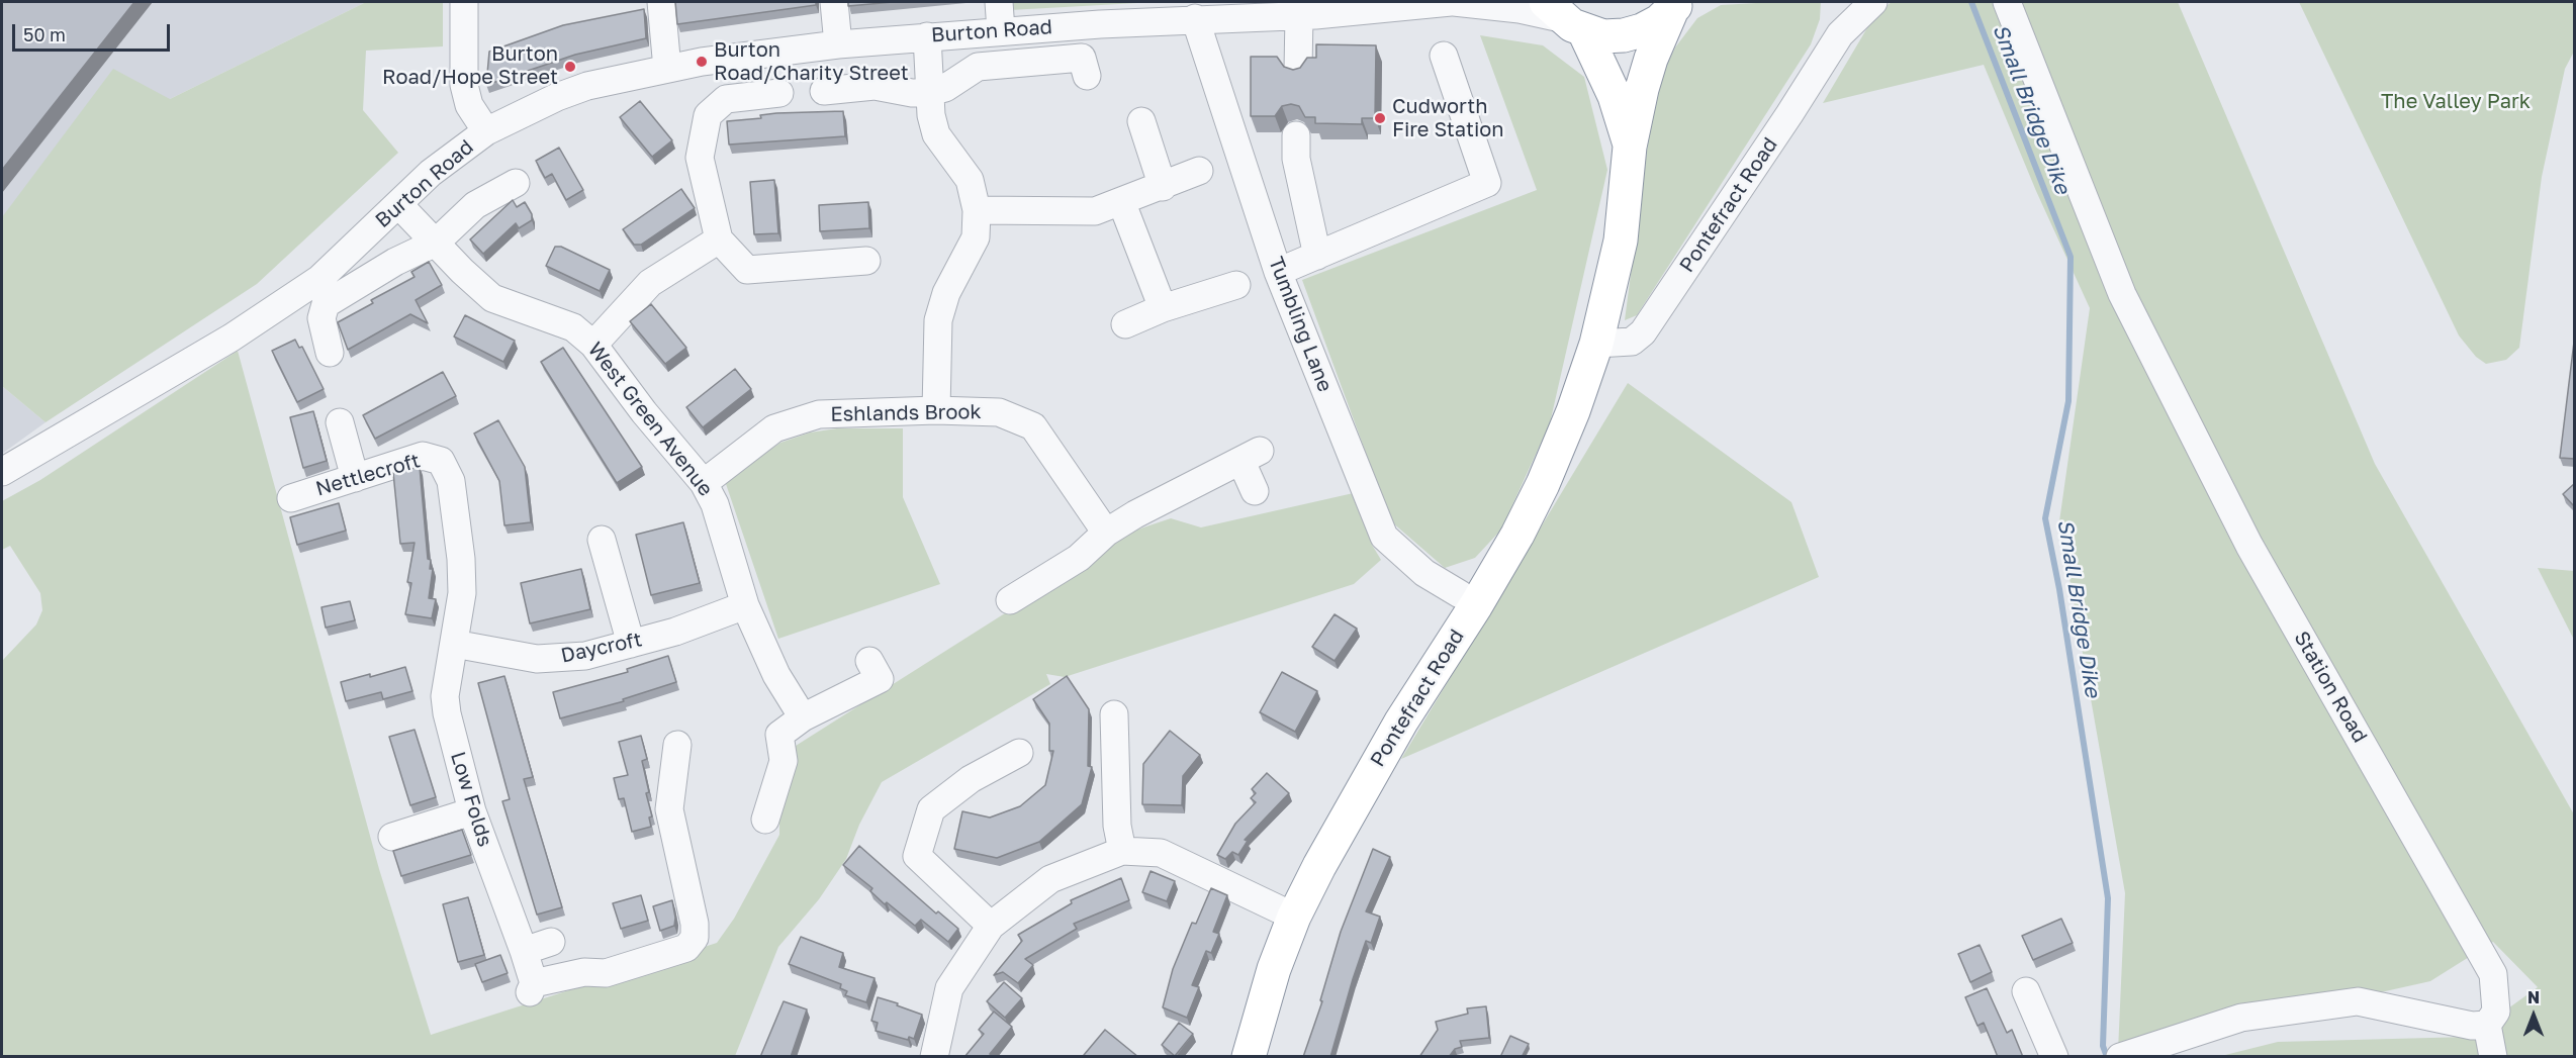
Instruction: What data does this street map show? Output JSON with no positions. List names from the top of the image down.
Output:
{
  "streets": {
    "highway": ["Pontefract Road"],
    "street": [
      "Burton Road",
      "Tumbling Lane",
      "Eshlands Brook",
      "West Green Avenue",
      "Nettlecroft",
      "Daycroft",
      "Station Road",
      "Low Folds"
    ]
  },
  "crossings": [
    ["Burton Road", "Pontefract Road"],
    ["Burton Road", "Tumbling Lane"],
    ["Burton Road", "West Green Avenue"],
    ["Eshlands Brook", "West Green Avenue"],
    ["West Green Avenue", "Daycroft"],
    ["Nettlecroft", "Daycroft"],
    ["Nettlecroft", "Low Folds"],
    ["Daycroft", "Low Folds"]
  ],
  "water": ["Small Bridge Dike"],
  "parks": ["The Valley Park"],
  "places": ["Burton Road/Charity Street", "Burton Road/Hope Street", "Cudworth Fire Station"],
  "scale_bar": "50 m",
  "north": "top"
}
